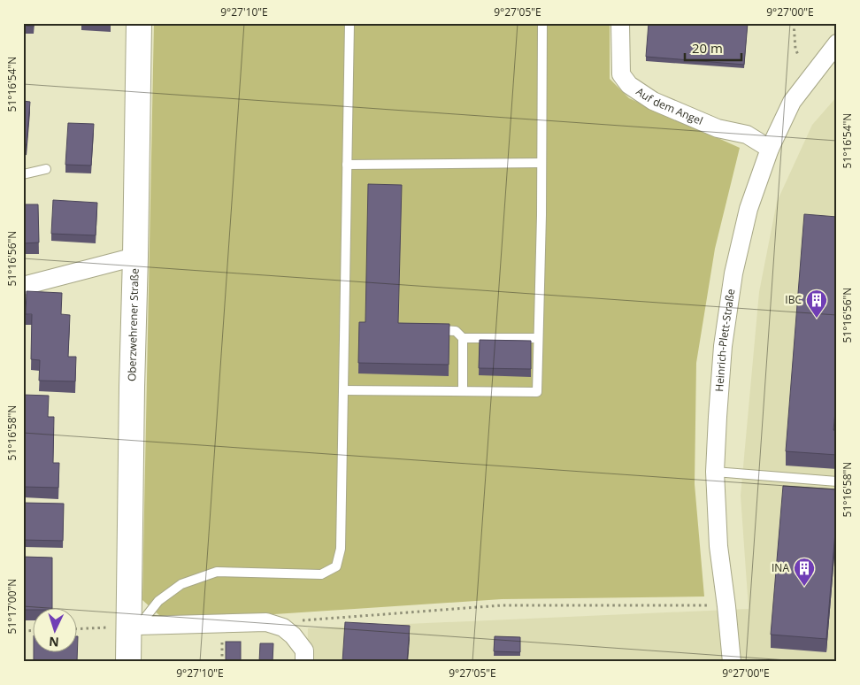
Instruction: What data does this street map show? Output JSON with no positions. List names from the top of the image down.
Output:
{
  "streets": {
    "main road": ["Oberzwehrener Straße"],
    "street": ["Auf dem Angel", "Heinrich-Plett-Straße"]
  },
  "crossings": [
    ["Auf dem Angel", "Heinrich-Plett-Straße"]
  ],
  "places": {
    "building": ["IBC", "INA"]
  },
  "scale_bar": "20 m",
  "north": "bottom",
  "coordinates": [
    "9°27'10\"E",
    "9°27'05\"E",
    "9°27'00\"E",
    "51°16'54\"N",
    "51°16'56\"N",
    "51°16'58\"N",
    "51°17'00\"N"
  ]
}
